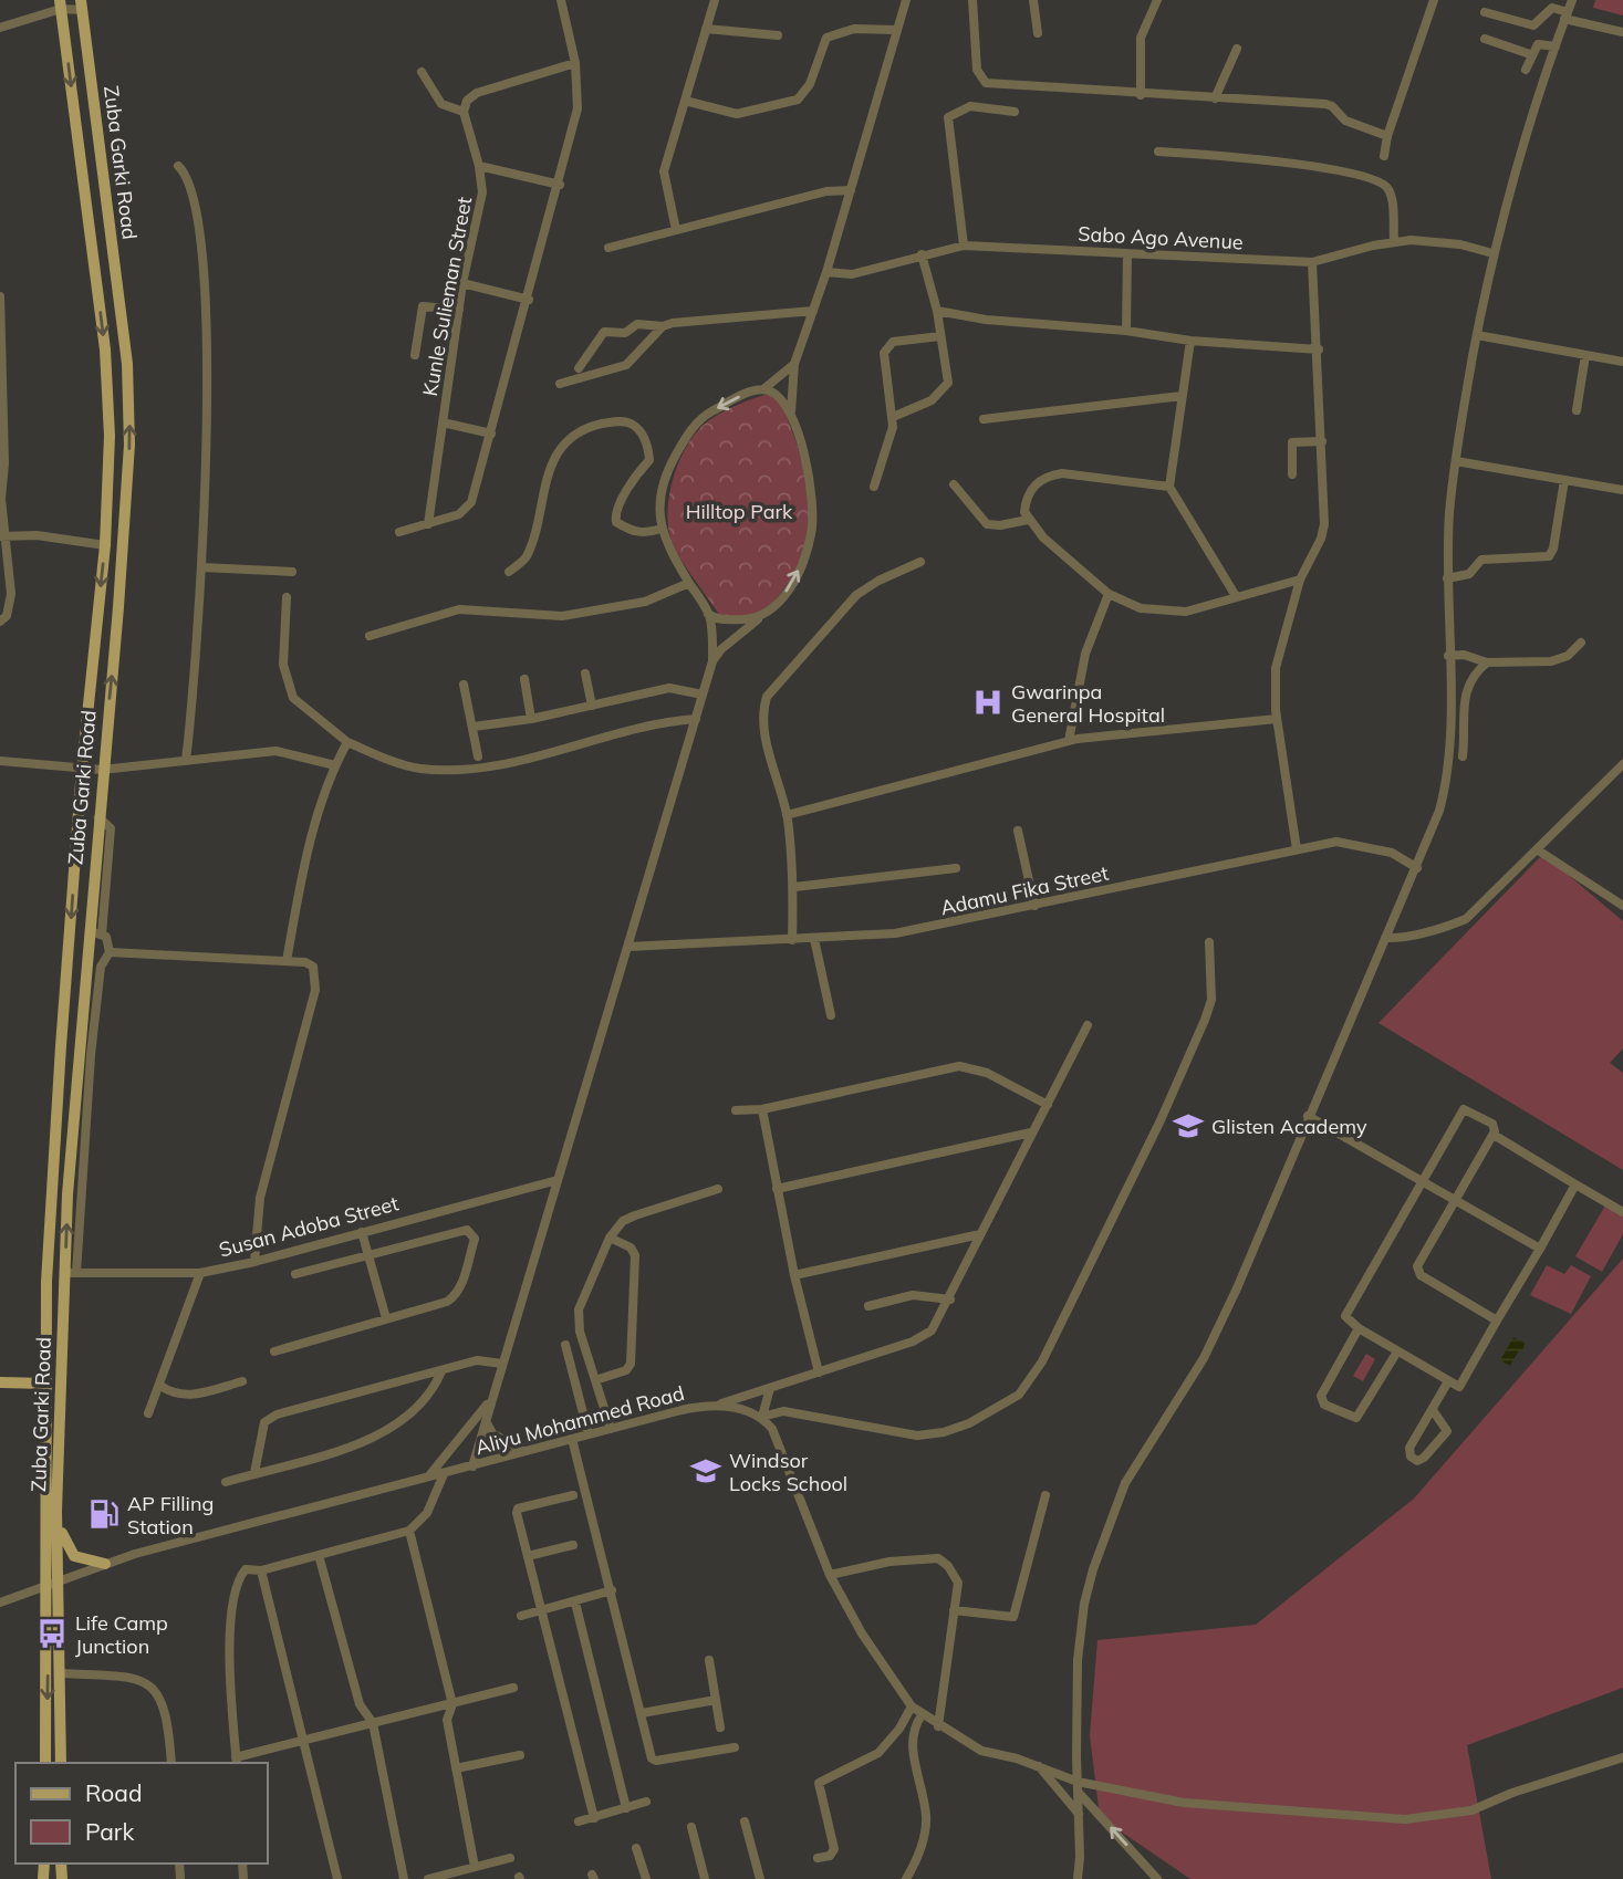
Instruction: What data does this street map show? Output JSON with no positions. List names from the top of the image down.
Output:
{
  "streets": {
    "main road": ["Zuba Garki Road"],
    "street": [
      "Sabo Ago Avenue",
      "Kunle Sulieman Street",
      "Adamu Fika Street",
      "Susan Adoba Street",
      "Aliyu Mohammed Road"
    ]
  },
  "crossings": [
    ["Zuba Garki Road", "Susan Adoba Street"],
    ["Zuba Garki Road", "Aliyu Mohammed Road"]
  ],
  "parks": ["Hilltop Park"],
  "places": {
    "hospital": ["Gwarinpa General Hospital"],
    "school or university": ["Glisten Academy", "Windsor Locks School"],
    "fuel station": ["AP Filling Station"],
    "bus stop": ["Life Camp Junction"]
  },
  "legend": ["Road", "Park"]
}
